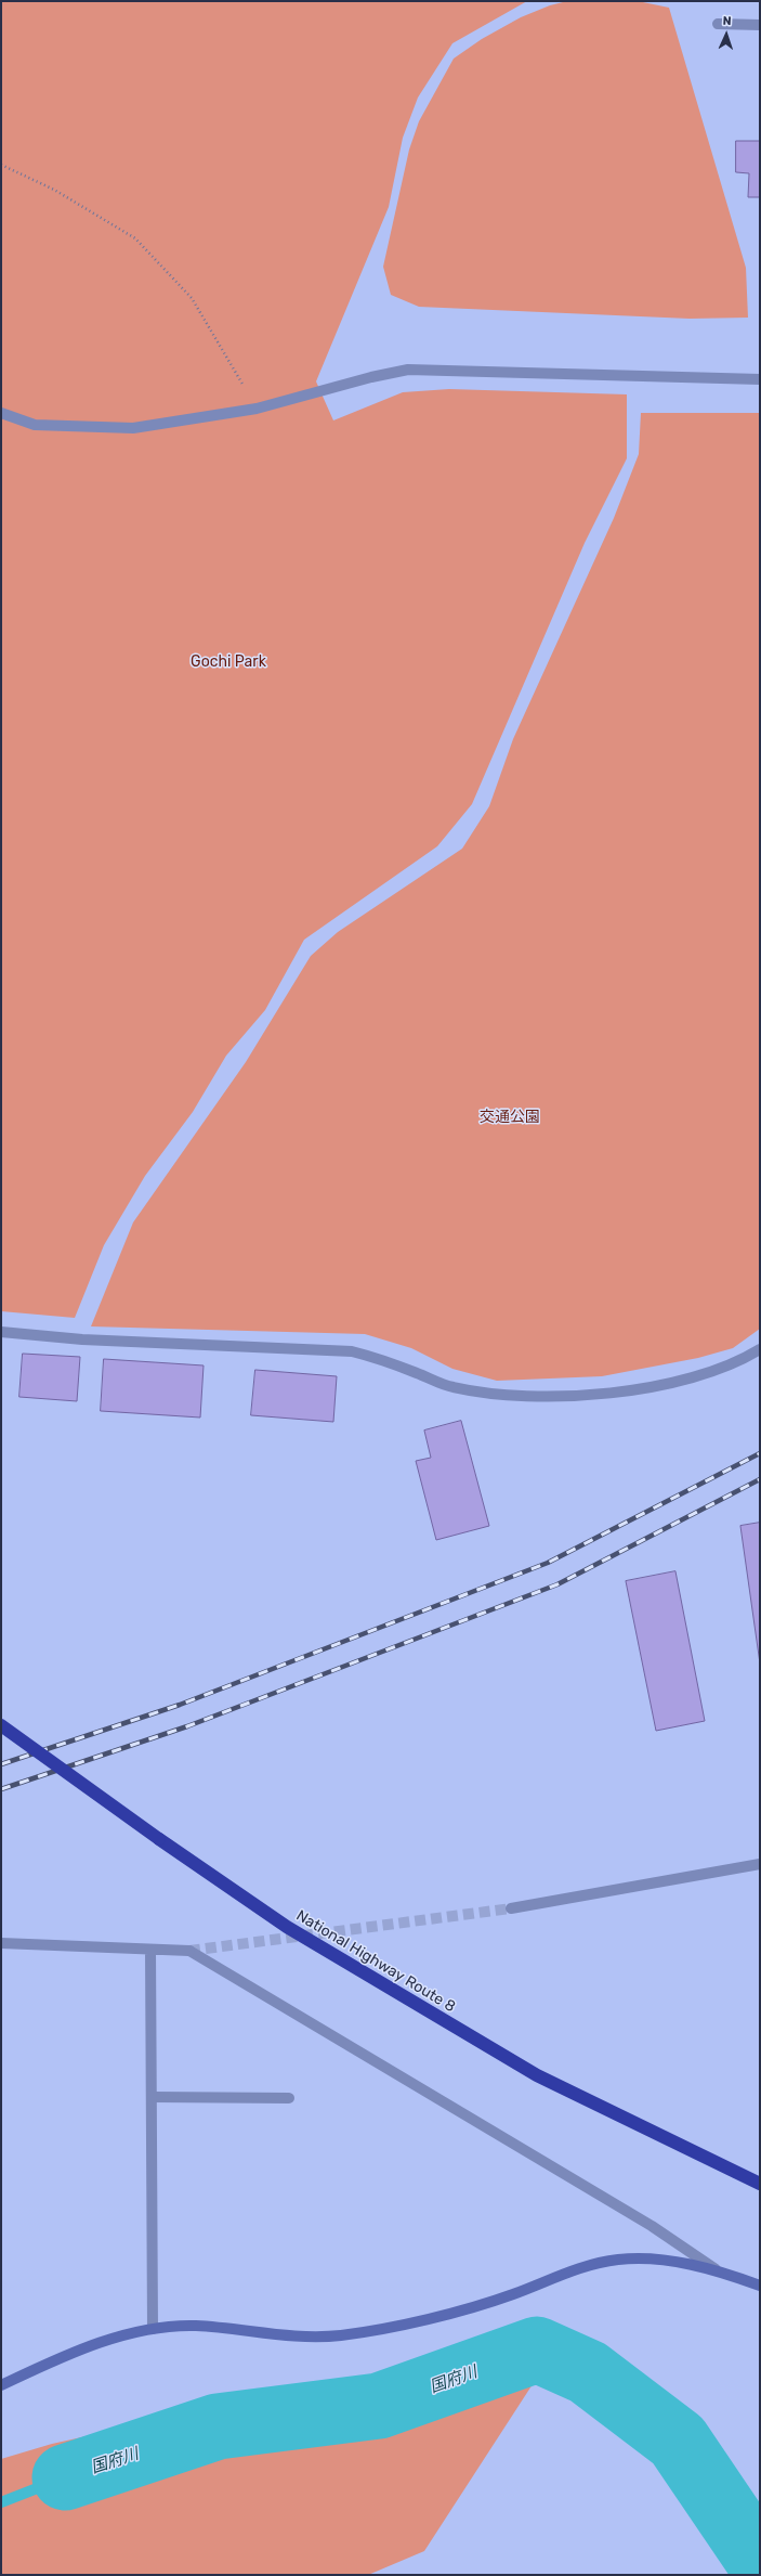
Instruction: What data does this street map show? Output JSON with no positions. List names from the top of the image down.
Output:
{
  "streets": {
    "highway": ["National Highway Route 8"]
  },
  "water": ["国府川"],
  "parks": ["Gochi Park", "交通公園"],
  "north": "top"
}
